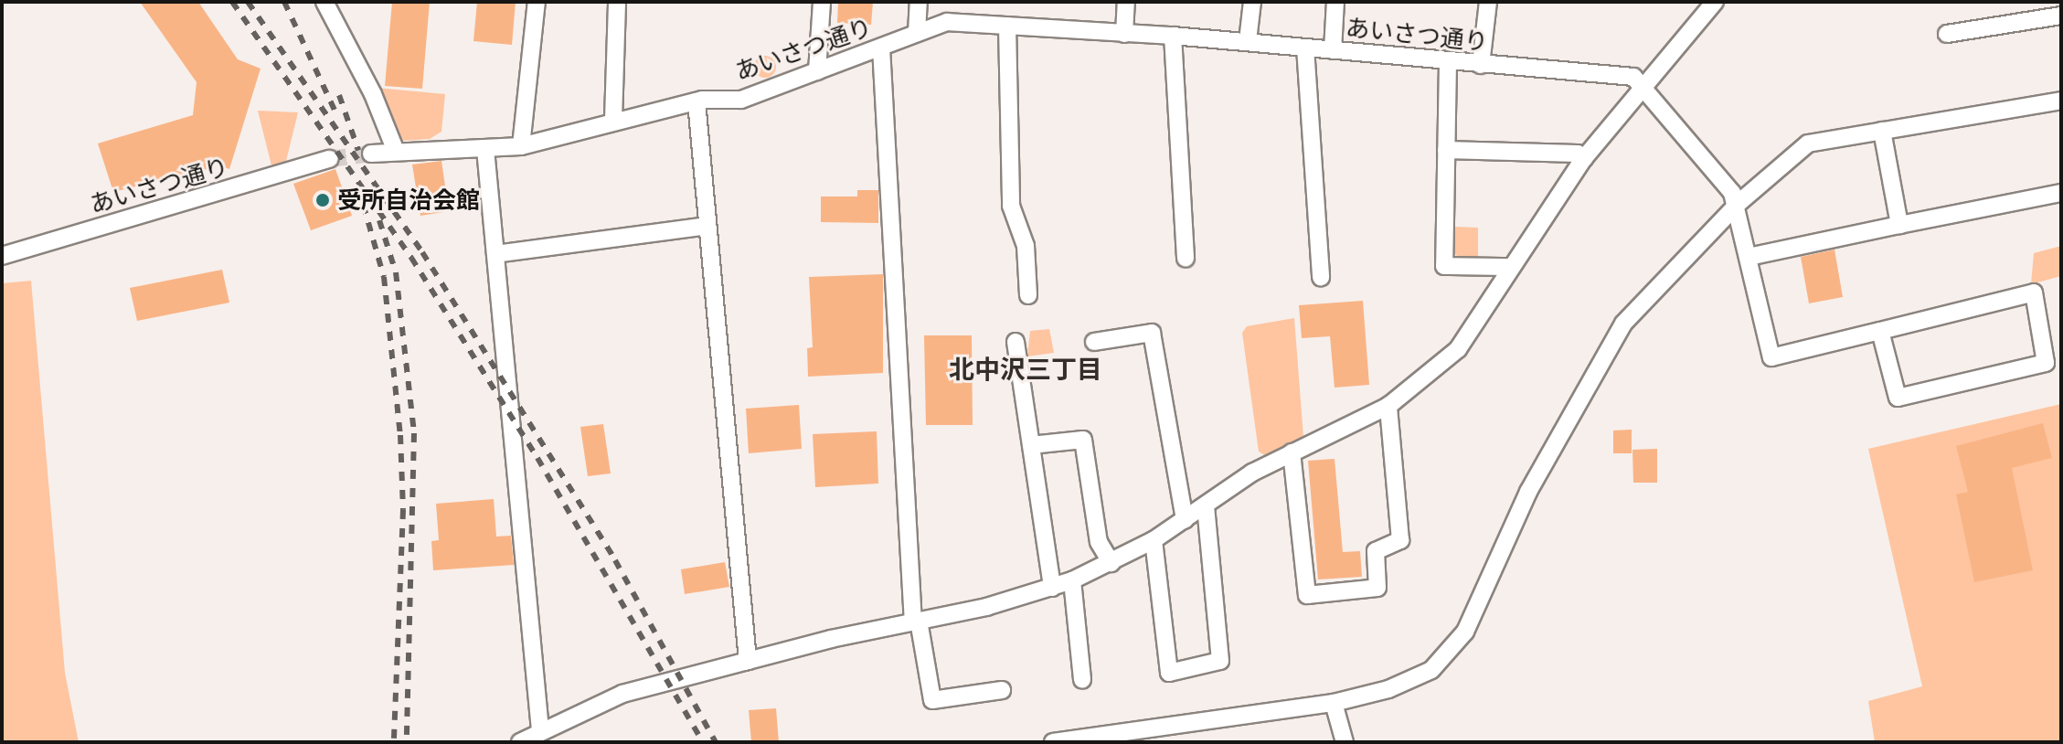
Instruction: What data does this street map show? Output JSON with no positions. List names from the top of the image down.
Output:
{
  "streets": {
    "street": ["あいさつ通り"]
  },
  "districts": ["北中沢三丁目"],
  "places": ["受所自治会館"]
}
